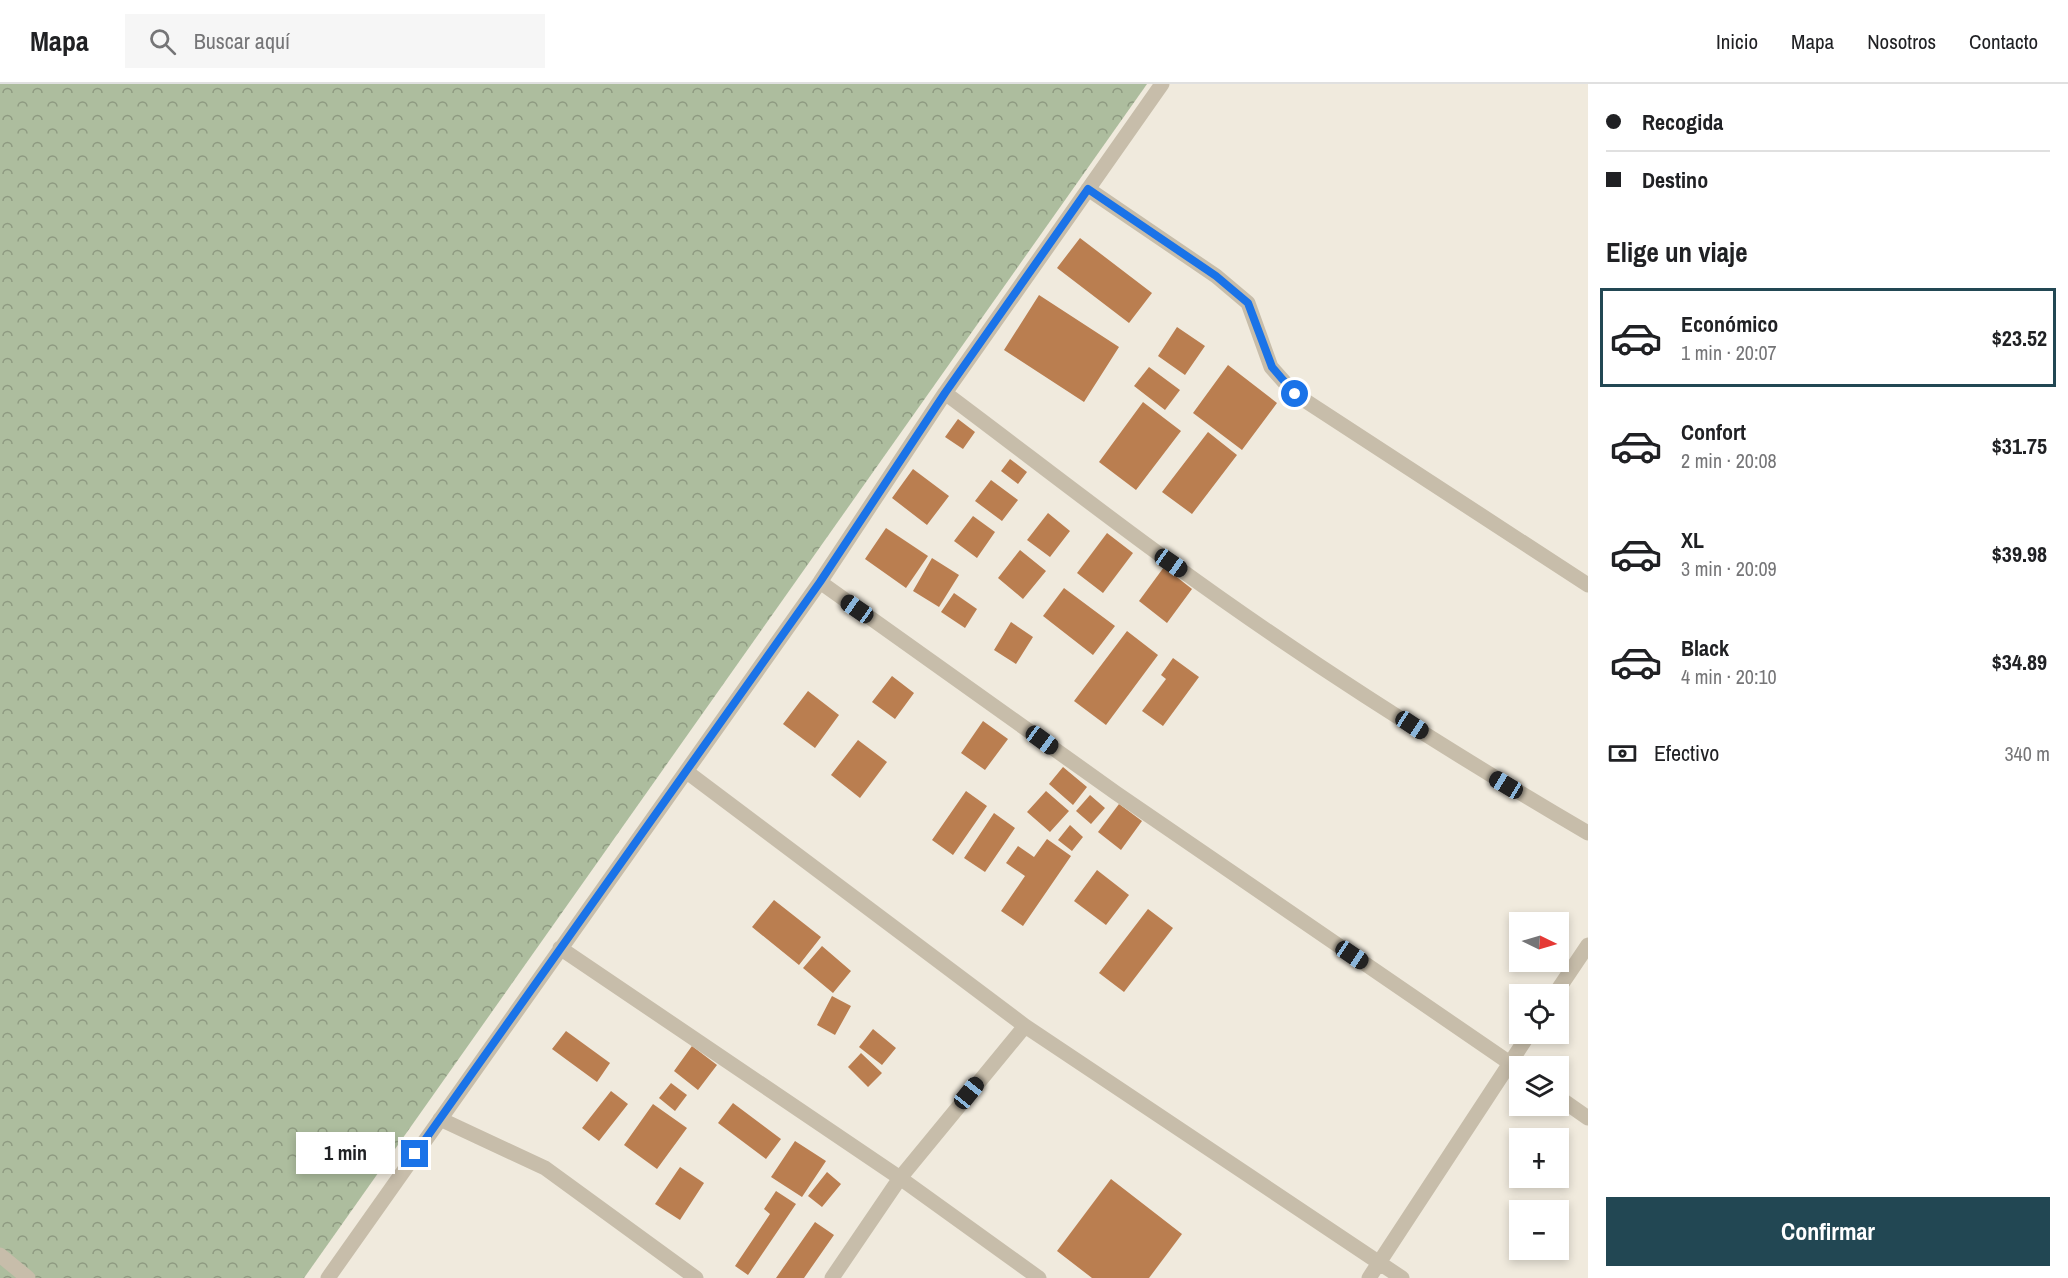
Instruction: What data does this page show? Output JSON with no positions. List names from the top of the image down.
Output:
{
  "north": "right",
  "page": {
    "header": "Mapa",
    "search": "Buscar aquí",
    "nav": [
      "Inicio",
      "Mapa",
      "Nosotros",
      "Contacto"
    ],
    "banner": ["Recogida", "Destino"],
    "heading": "Elige un viaje",
    "list": [
      {
        "name": "Económico",
        "note": "1 min · 20:07",
        "value": "$23.52"
      },
      {
        "name": "Confort",
        "note": "2 min · 20:08",
        "value": "$31.75"
      },
      {
        "name": "XL",
        "note": "3 min · 20:09",
        "value": "$39.98"
      },
      {
        "name": "Black",
        "note": "4 min · 20:10",
        "value": "$34.89"
      }
    ],
    "pay": ["Efectivo", "340 m"],
    "map_buttons": ["+", "−"],
    "bubble": "1 min",
    "buttons": "Confirmar"
  }
}
